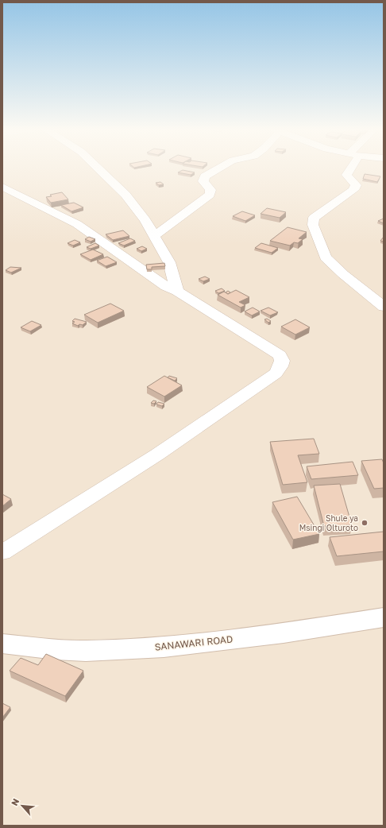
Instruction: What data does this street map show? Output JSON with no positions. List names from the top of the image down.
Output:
{
  "streets": {
    "street": ["SANAWARI ROAD"]
  },
  "places": ["Shule ya Msingi Olturoto"],
  "north": "top left"
}
